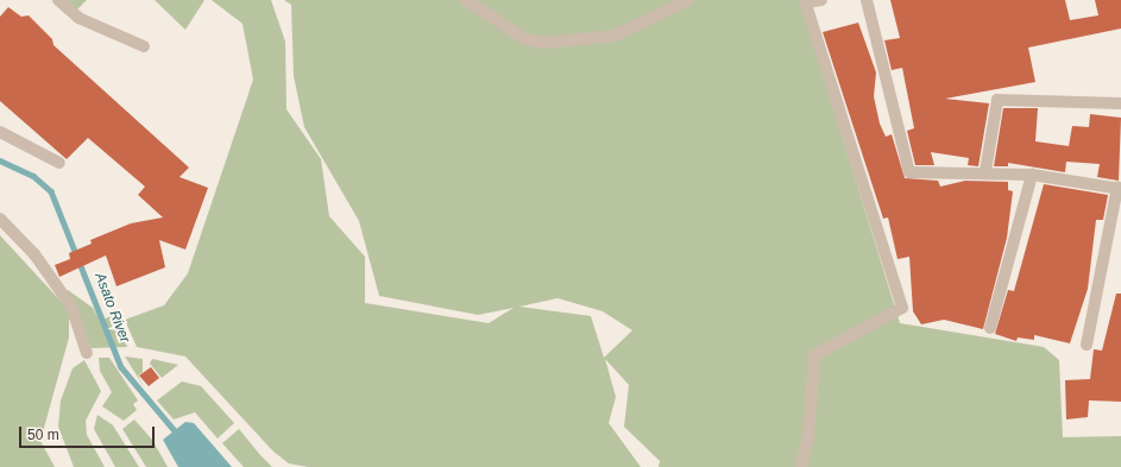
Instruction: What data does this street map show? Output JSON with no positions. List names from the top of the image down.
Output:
{
  "water": ["Asato River"],
  "scale_bar": "50 m"
}
